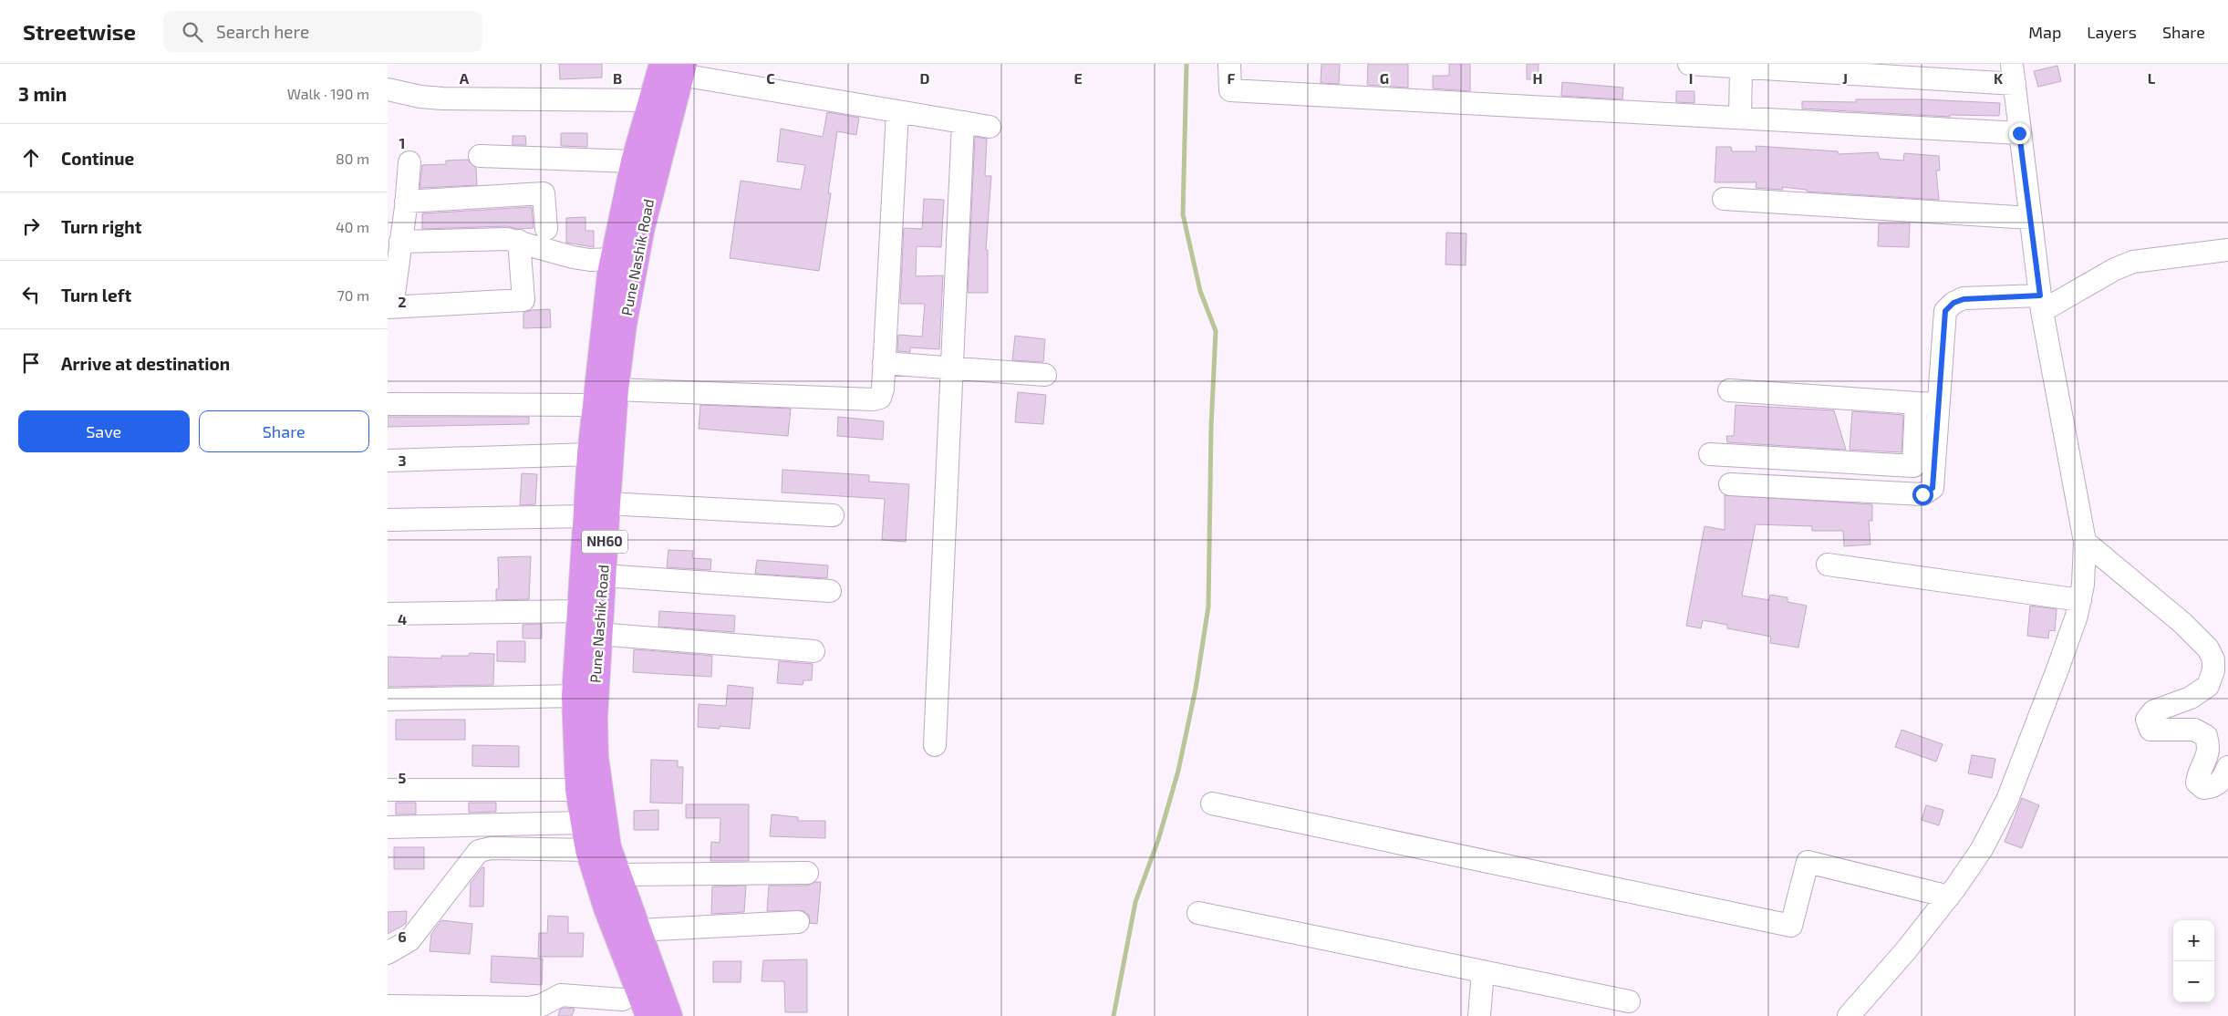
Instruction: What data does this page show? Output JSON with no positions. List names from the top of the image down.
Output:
{
  "streets": {
    "highway": ["Pune Nashik Road", "NH60"]
  },
  "page": {
    "header": "Streetwise",
    "search": "Search here",
    "nav": ["Map", "Layers", "Share"],
    "heading": ["3 min", "Walk · 190 m"],
    "list": [
      ["Continue", "80 m"],
      ["Turn right", "40 m"],
      ["Turn left", "70 m"],
      "Arrive at destination"
    ],
    "buttons": ["Save", "Share"],
    "map_buttons": ["+", "−"]
  },
  "grid": {
    "columns": [
      "A",
      "B",
      "C",
      "D",
      "E",
      "F",
      "G",
      "H",
      "I",
      "J",
      "K",
      "L"
    ],
    "rows": [
      "1",
      "2",
      "3",
      "4",
      "5",
      "6"
    ]
  }
}
